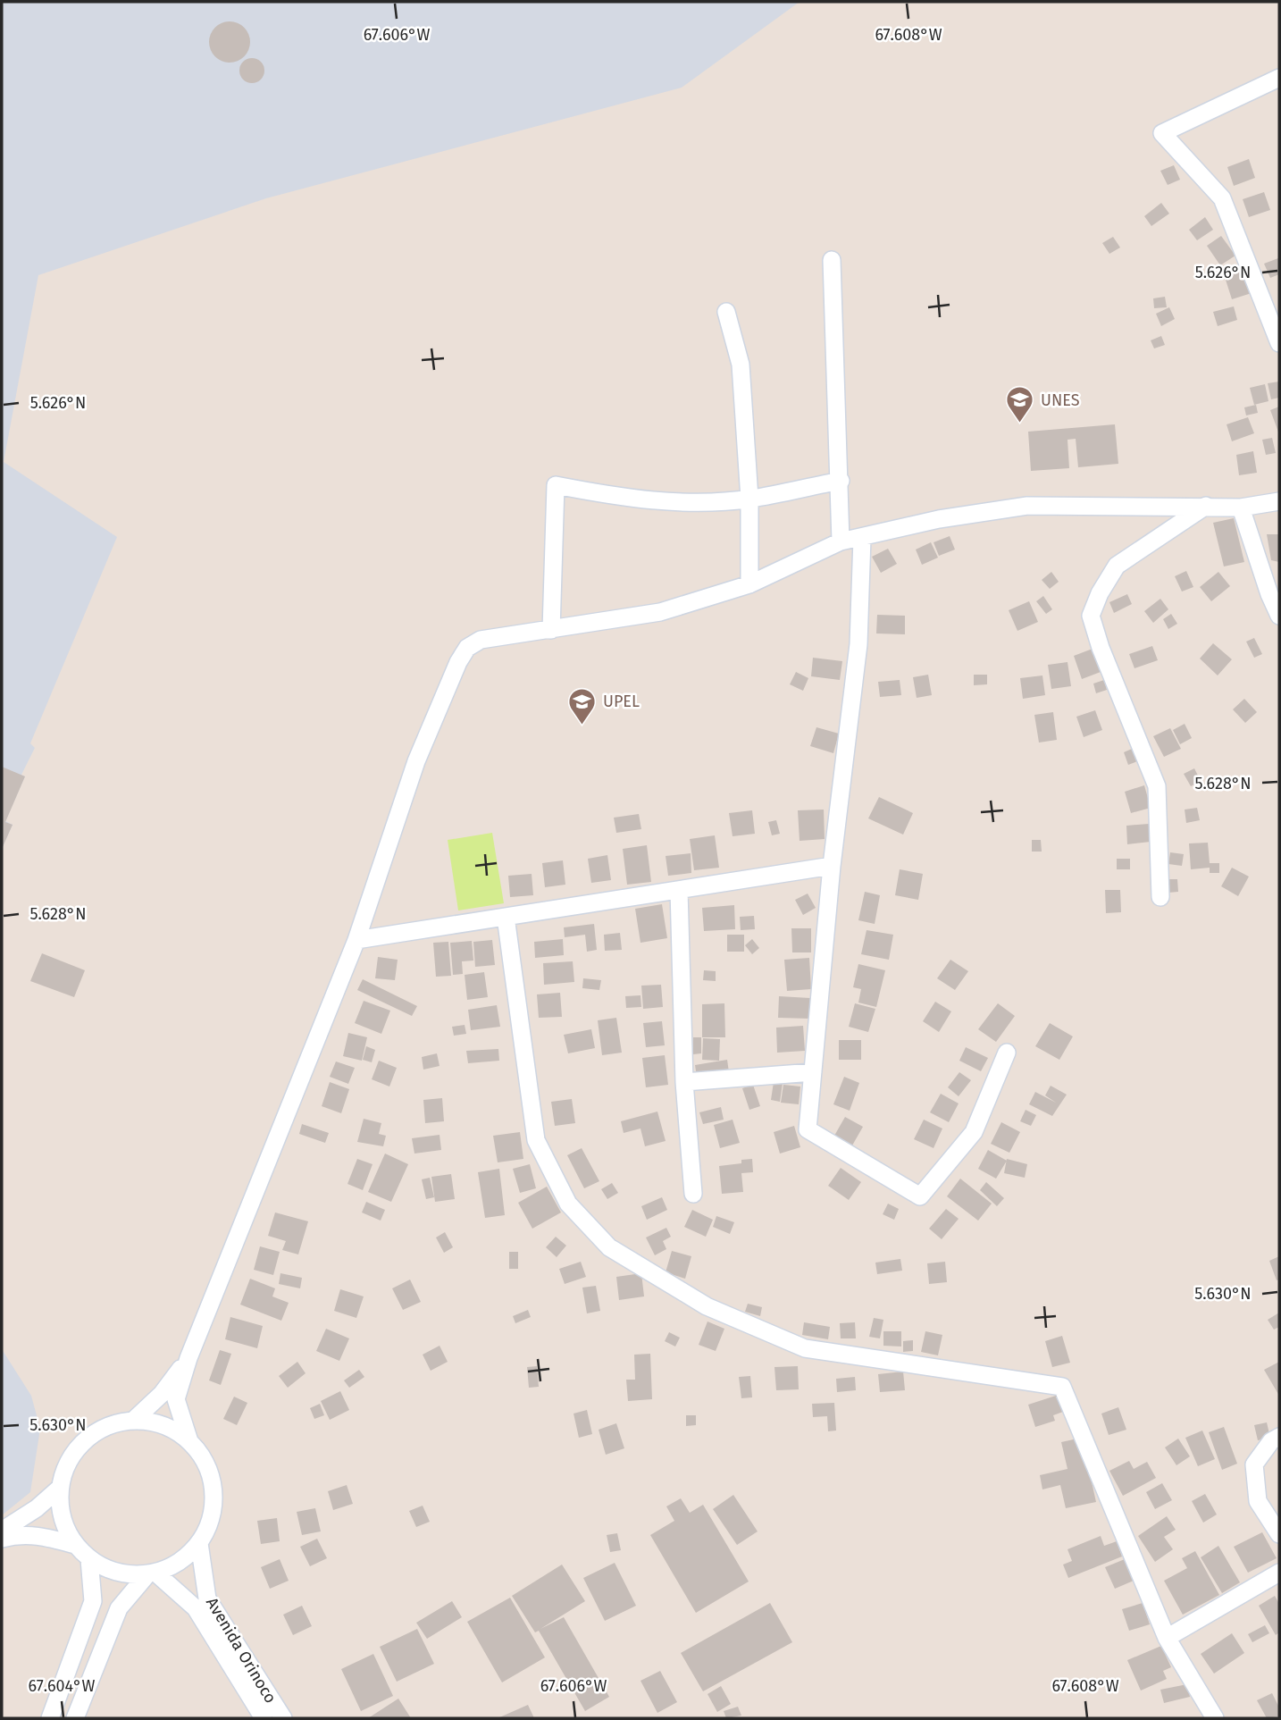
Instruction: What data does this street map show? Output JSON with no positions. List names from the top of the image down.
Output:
{
  "streets": {
    "street": ["Avenida Orinoco"]
  },
  "places": {
    "school or university": ["UNES", "UPEL"]
  },
  "coordinates": [
    "67.606°W",
    "67.608°W",
    "5.626°N",
    "5.628°N",
    "5.630°N",
    "67.604°W"
  ]
}
